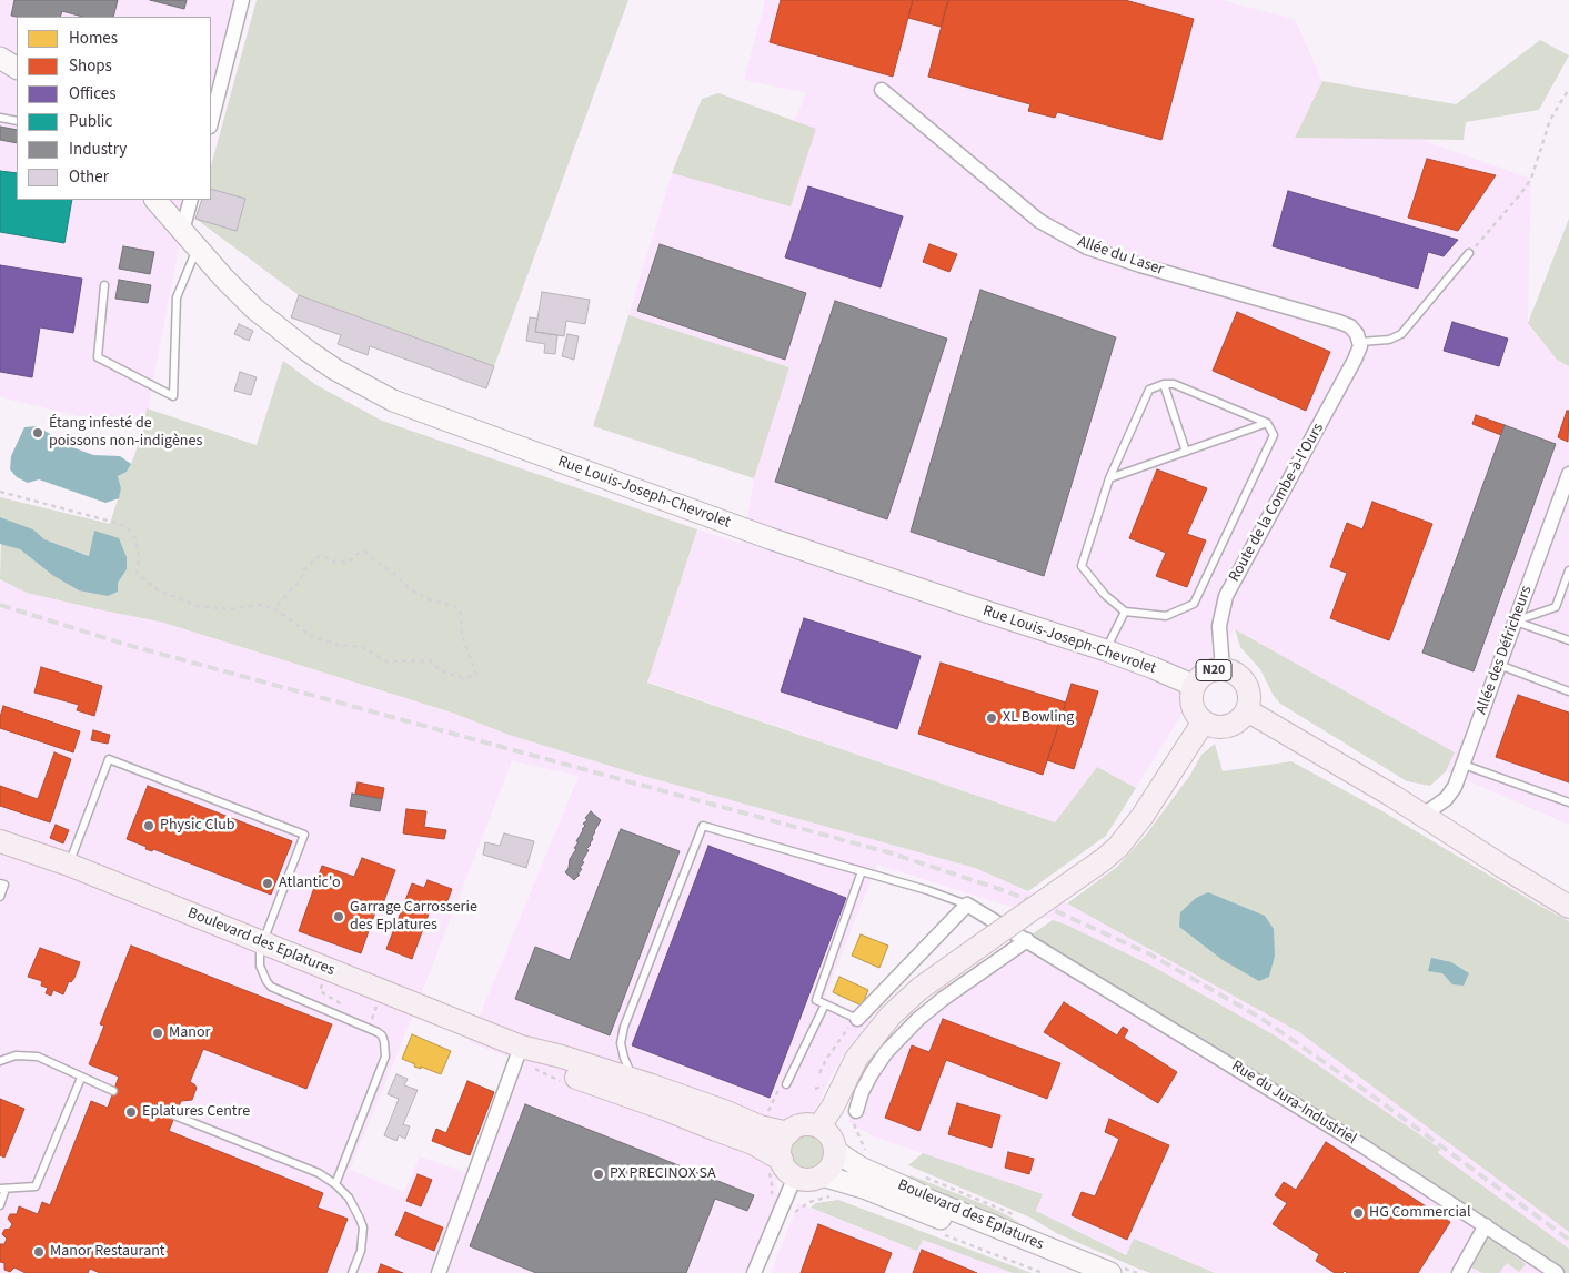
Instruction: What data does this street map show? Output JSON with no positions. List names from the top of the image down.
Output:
{
  "streets": {
    "main road": ["Rue Louis-Joseph-Chevrolet", "N20", "Boulevard des Eplatures"],
    "street": [
      "Allée du Laser",
      "Route de la Combe-à-l'Ours",
      "Allée des Défricheurs",
      "Rue du Jura-Industriel"
    ]
  },
  "crossings": [
    ["Allée du Laser", "Route de la Combe-à-l'Ours"],
    ["Rue Louis-Joseph-Chevrolet", "Route de la Combe-à-l'Ours"],
    ["Rue Louis-Joseph-Chevrolet", "N20"],
    ["Route de la Combe-à-l'Ours", "N20"]
  ],
  "places": [
    "Étang infesté de poissons non-indigènes",
    "XL Bowling",
    "Physic Club",
    "Atlantic'o",
    "Garrage Carrosserie des Eplatures",
    "Manor",
    "Eplatures Centre",
    "PX PRECINOX SA",
    "HG Commercial",
    "Manor Restaurant"
  ],
  "legend": [
    "Homes",
    "Shops",
    "Offices",
    "Public",
    "Industry",
    "Other"
  ]
}
